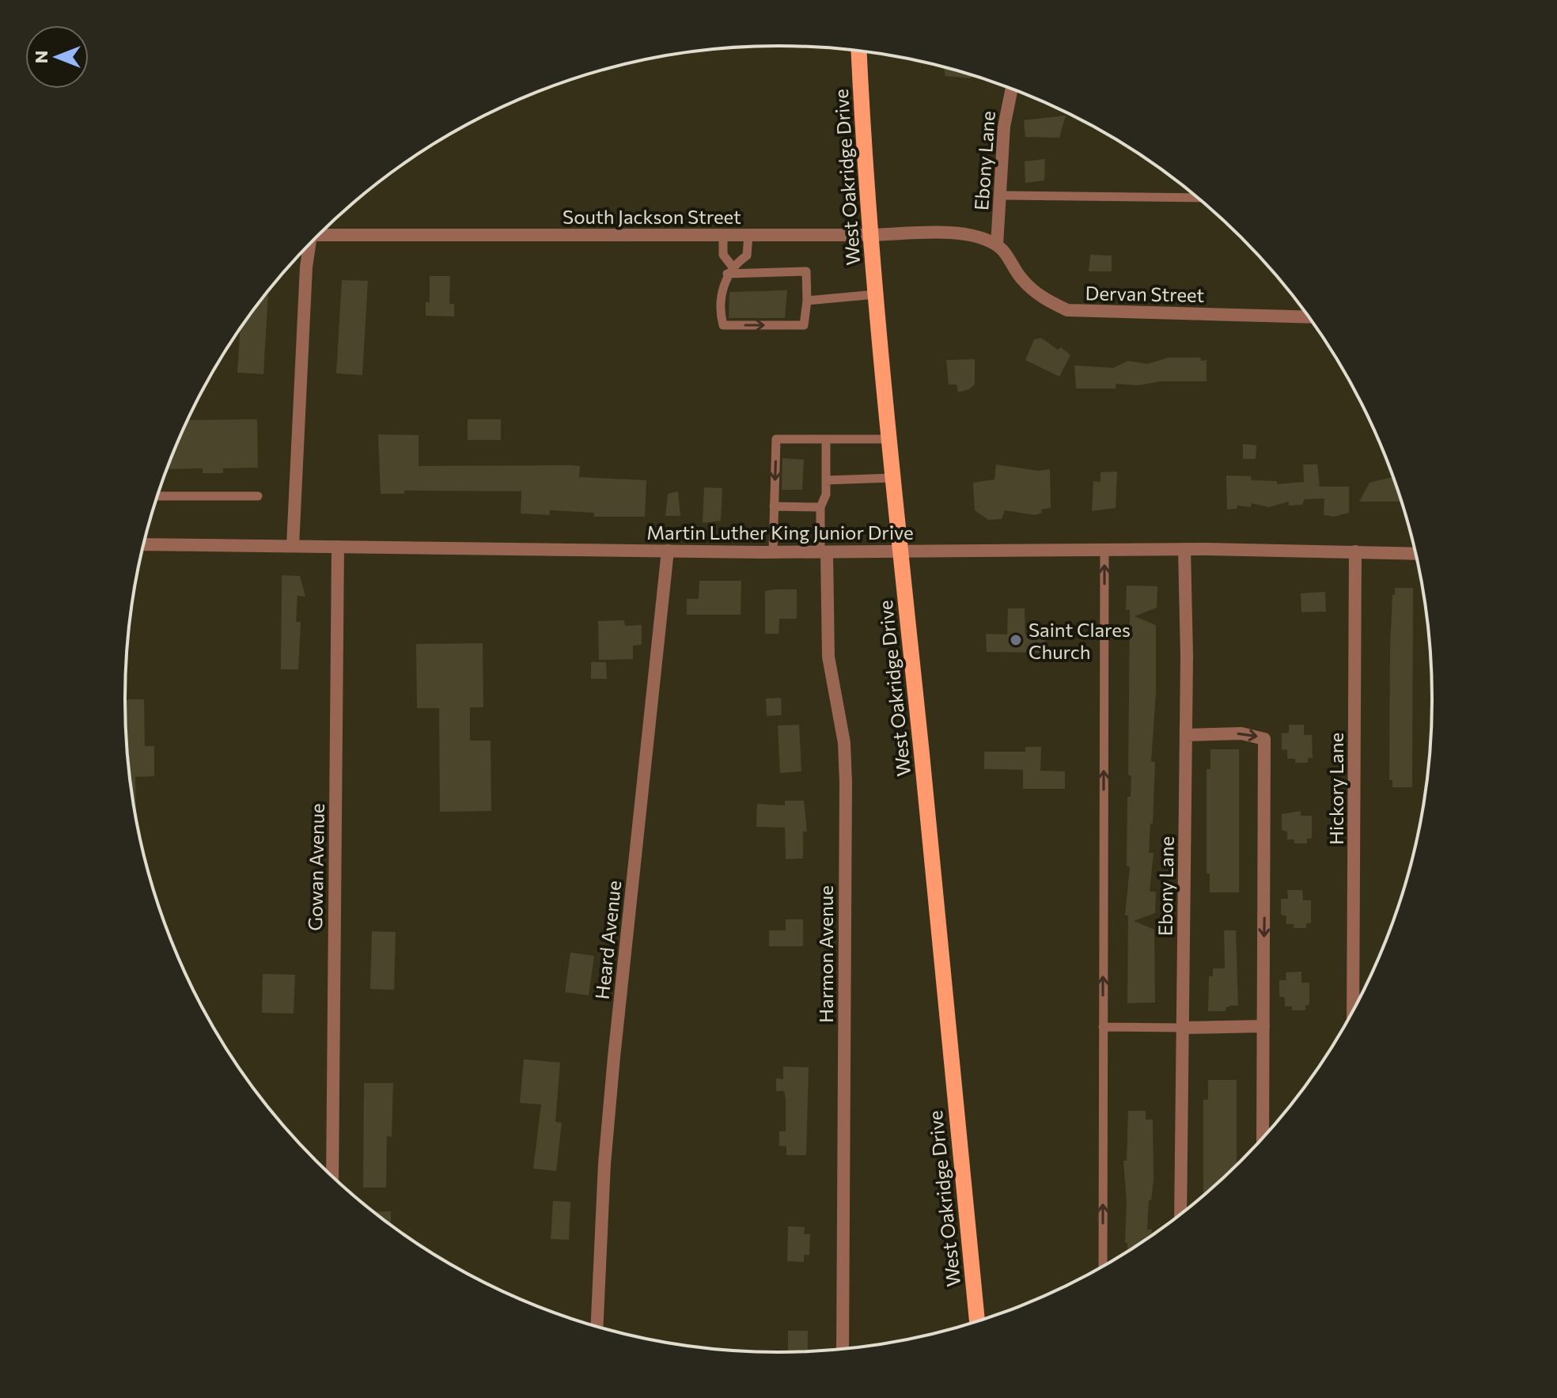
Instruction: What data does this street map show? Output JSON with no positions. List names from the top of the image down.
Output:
{
  "streets": {
    "main road": ["West Oakridge Drive"],
    "street": [
      "Ebony Lane",
      "South Jackson Street",
      "Dervan Street",
      "Martin Luther King Junior Drive",
      "Hickory Lane",
      "Gowan Avenue",
      "Heard Avenue",
      "Harmon Avenue"
    ]
  },
  "crossings": [
    ["Ebony Lane", "South Jackson Street"],
    ["Ebony Lane", "Dervan Street"],
    ["Ebony Lane", "Martin Luther King Junior Drive"],
    ["West Oakridge Drive", "South Jackson Street"],
    ["West Oakridge Drive", "Martin Luther King Junior Drive"],
    ["South Jackson Street", "Dervan Street"],
    ["Martin Luther King Junior Drive", "Hickory Lane"],
    ["Martin Luther King Junior Drive", "Gowan Avenue"],
    ["Martin Luther King Junior Drive", "Heard Avenue"],
    ["Martin Luther King Junior Drive", "Harmon Avenue"]
  ],
  "places": ["Saint Clares Church"],
  "north": "left"
}
